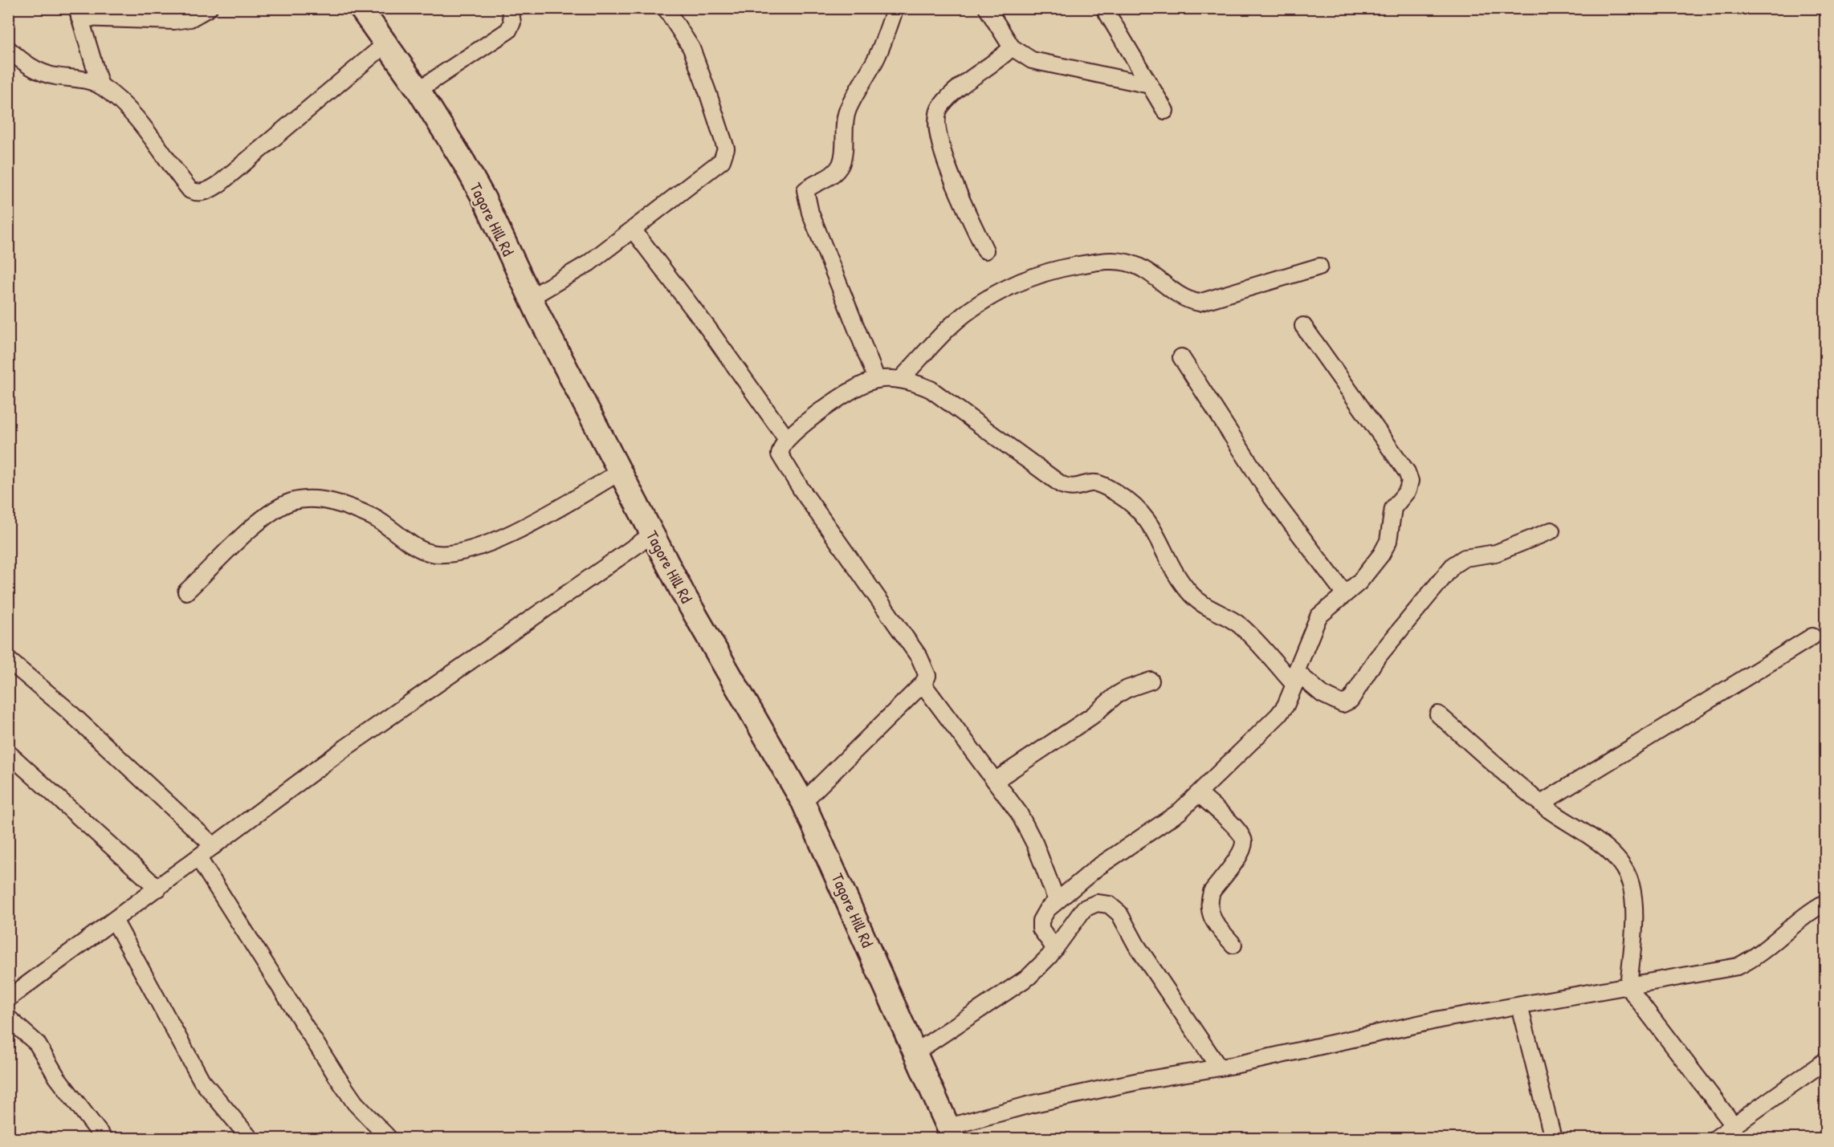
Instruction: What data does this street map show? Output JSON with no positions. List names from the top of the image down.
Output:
{
  "streets": {
    "main road": ["Tagore Hill Rd"]
  }
}
